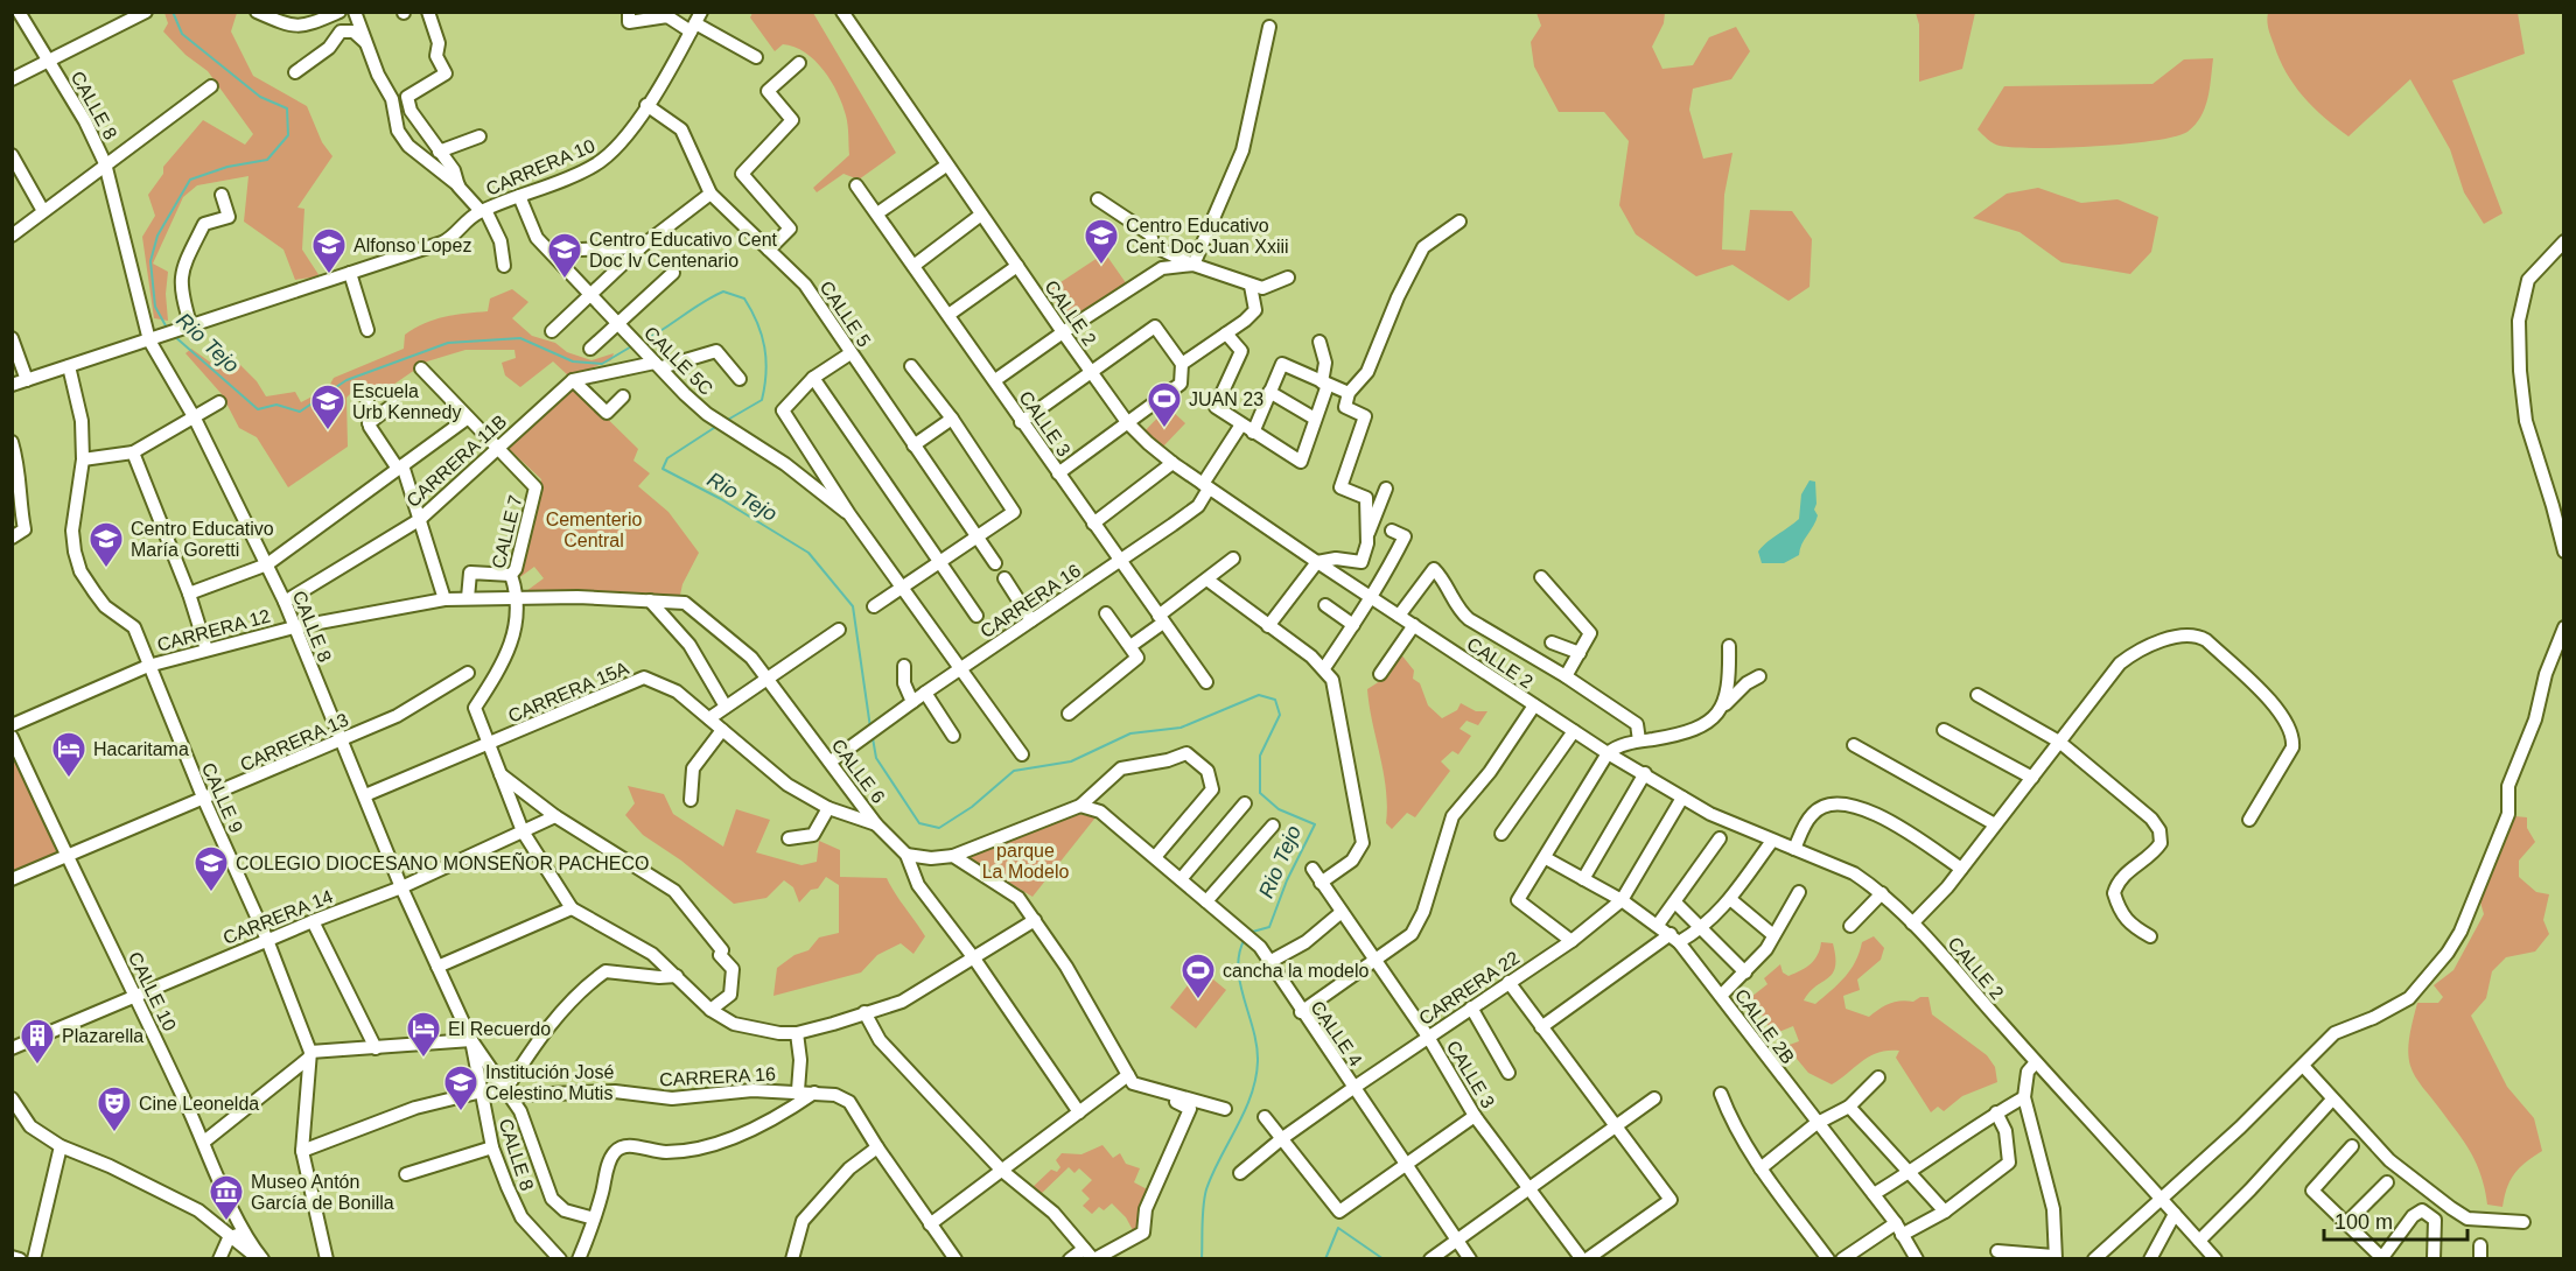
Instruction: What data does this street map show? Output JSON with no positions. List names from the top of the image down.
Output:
{
  "streets": {
    "street": [
      "CALLE 8",
      "CARRERA 10",
      "CALLE 2",
      "CALLE 5",
      "CALLE 5C",
      "CALLE 3",
      "CARRERA 11B",
      "CALLE 7",
      "CARRERA 16",
      "CARRERA 12",
      "CARRERA 15A",
      "CARRERA 13",
      "CALLE 6",
      "CALLE 9",
      "CARRERA 14",
      "CARRERA 22",
      "CALLE 10",
      "CALLE 2B",
      "CALLE 4"
    ]
  },
  "crossings": [
    ["CALLE 8", "CARRERA 10"],
    ["CALLE 8", "CARRERA 11B"],
    ["CALLE 8", "CARRERA 16"],
    ["CALLE 8", "CARRERA 12"],
    ["CALLE 8", "CARRERA 15A"],
    ["CALLE 8", "CARRERA 13"],
    ["CALLE 8", "CARRERA 14"],
    ["CARRERA 10", "CALLE 5"],
    ["CARRERA 10", "CALLE 5C"],
    ["CARRERA 10", "CALLE 9"],
    ["CALLE 2", "CARRERA 16"],
    ["CALLE 2", "CARRERA 22"],
    ["CALLE 5C", "CARRERA 11B"],
    ["CALLE 3", "CARRERA 16"],
    ["CALLE 3", "CARRERA 22"],
    ["CARRERA 11B", "CALLE 7"],
    ["CALLE 7", "CARRERA 12"],
    ["CALLE 7", "CARRERA 15A"],
    ["CALLE 7", "CALLE 6"],
    ["CALLE 7", "CARRERA 14"],
    ["CARRERA 16", "CALLE 6"],
    ["CARRERA 16", "CALLE 9"],
    ["CARRERA 12", "CALLE 6"],
    ["CARRERA 12", "CALLE 9"],
    ["CARRERA 15A", "CALLE 6"],
    ["CARRERA 13", "CALLE 9"],
    ["CARRERA 13", "CALLE 10"],
    ["CALLE 9", "CARRERA 14"],
    ["CARRERA 14", "CALLE 10"],
    ["CARRERA 22", "CALLE 2B"],
    ["CARRERA 22", "CALLE 4"]
  ],
  "water": ["Rio Tejo"],
  "parks": ["Cementerio Central", "parque La Modelo"],
  "places": {
    "school or university": [
      "Centro Educativo Cent Doc Juan Xxiii",
      "Alfonso Lopez",
      "Centro Educativo Cent Doc Iv Centenario",
      "Escuela Urb Kennedy",
      "Centro Educativo María Goretti",
      "COLEGIO DIOCESANO MONSEÑOR PACHECO",
      "Institución José Celestino Mutis"
    ],
    "sports": ["JUAN 23", "cancha la modelo"],
    "hotel": ["Hacaritama", "El Recuerdo"],
    "building": ["Plazarella"],
    "theatre": ["Cine Leonelda"],
    "museum": ["Museo Antón García de Bonilla"]
  },
  "scale_bar": "100 m"
}
